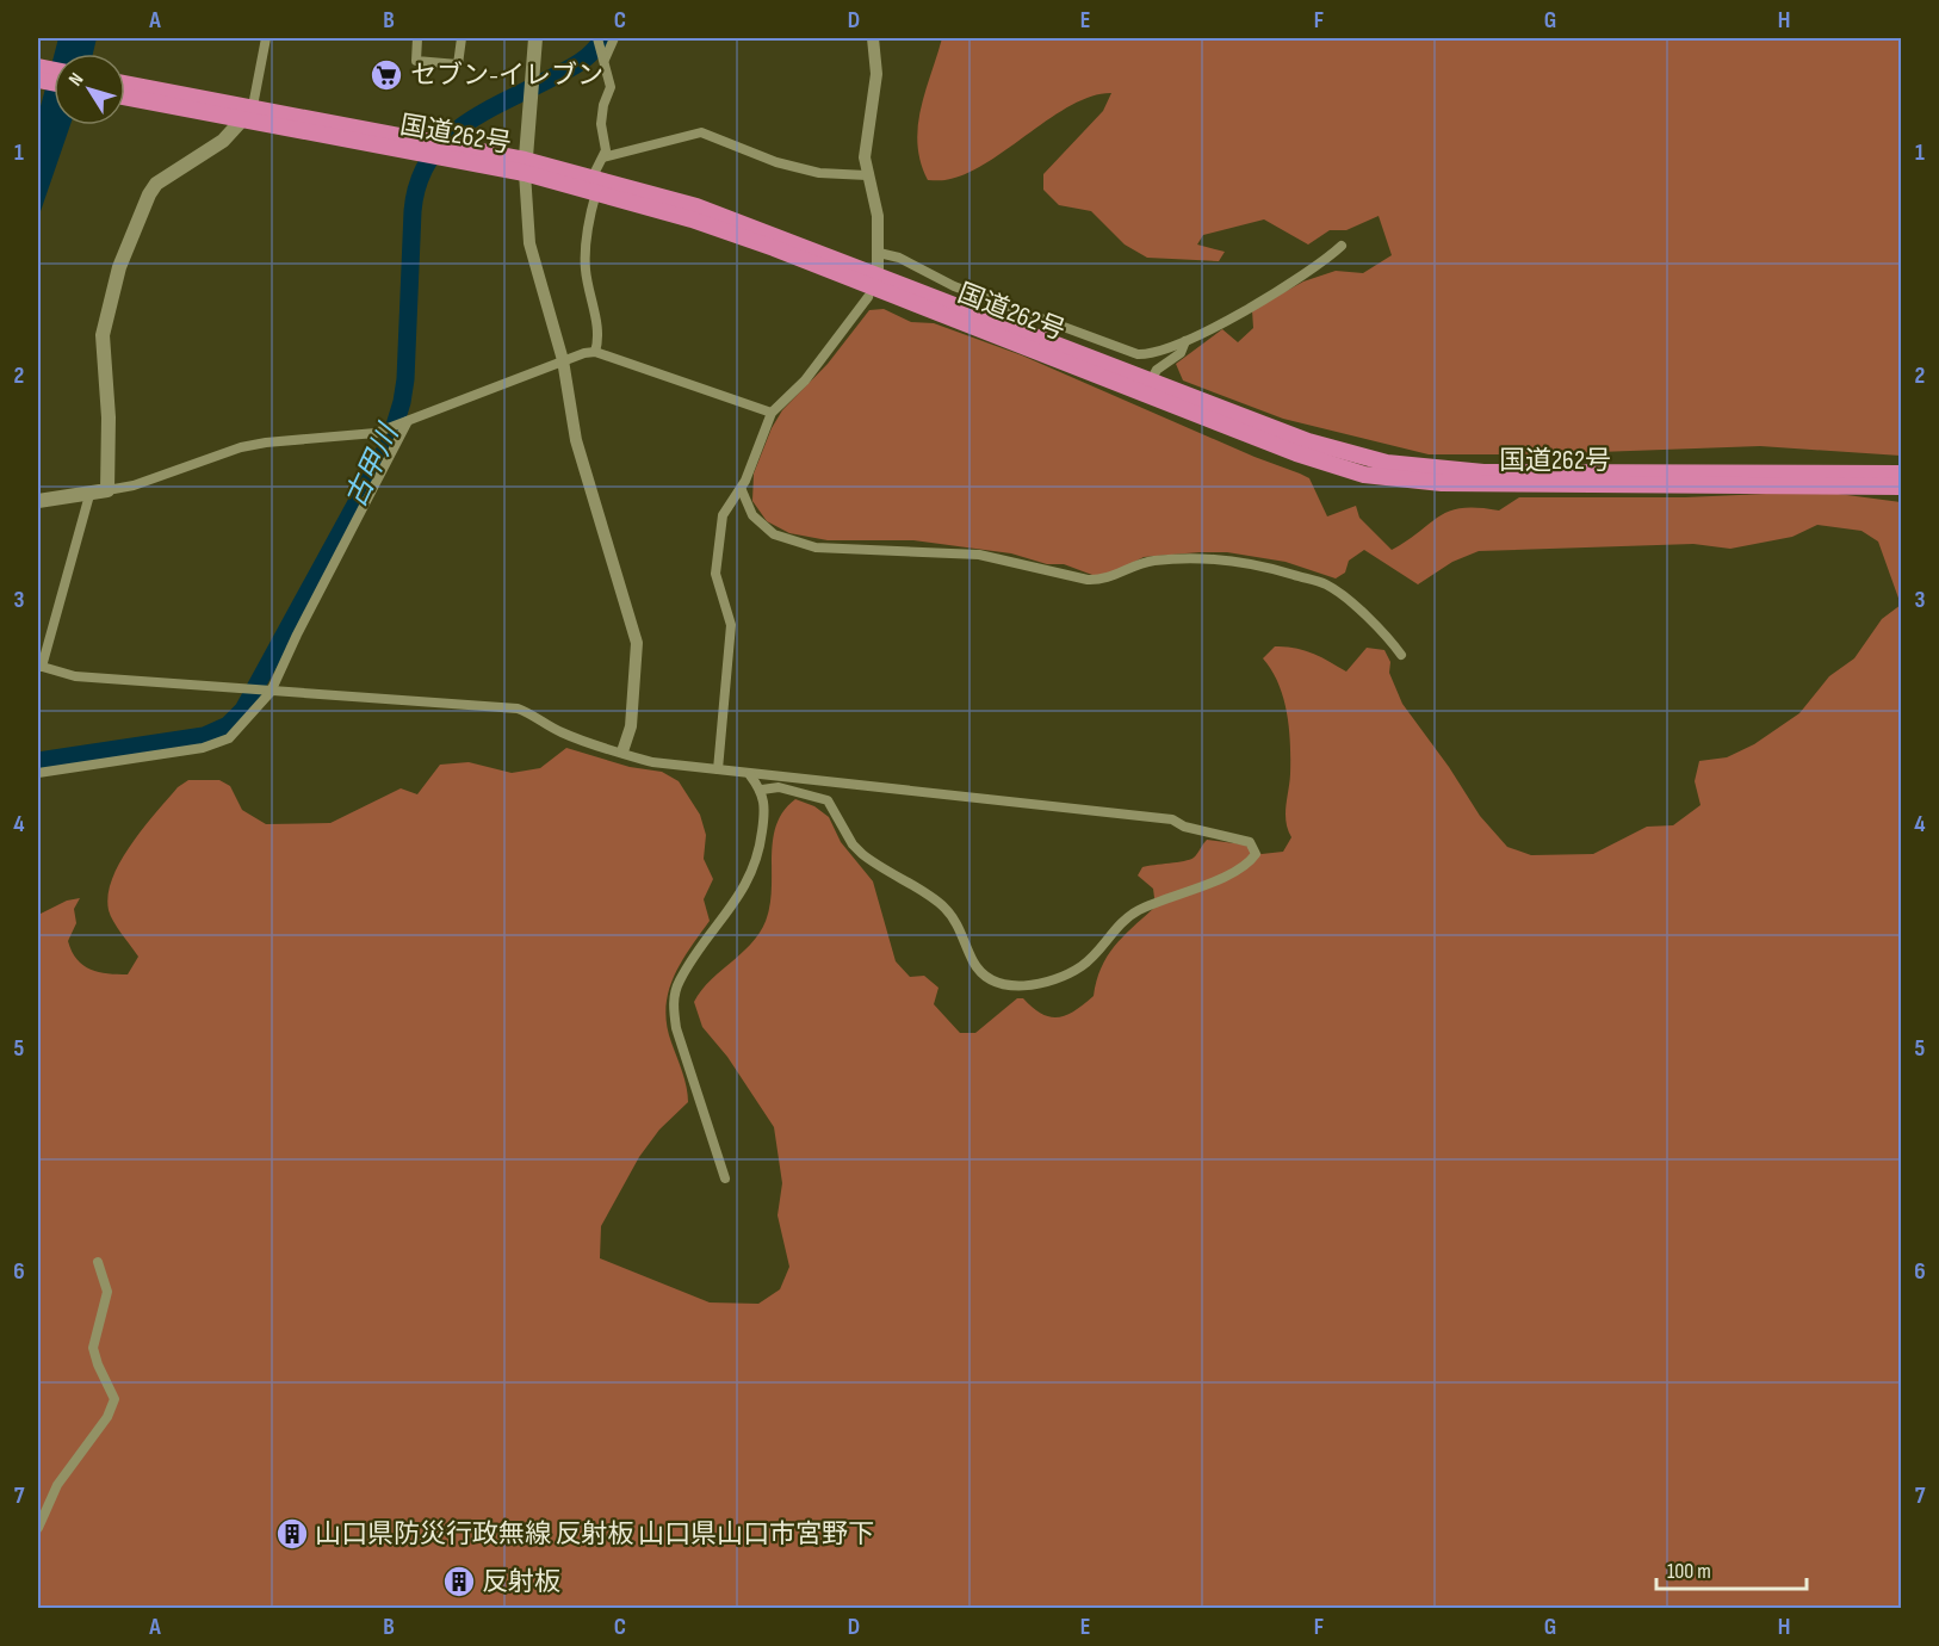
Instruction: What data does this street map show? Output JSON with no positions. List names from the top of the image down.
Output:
{
  "streets": {
    "highway": ["国道262号"]
  },
  "water": ["古甲川"],
  "places": {
    "supermarket": ["セブン-イレブン"],
    "building": ["山口県防災行政無線 反射板 山口県山口市宮野下", "反射板"]
  },
  "scale_bar": "100 m",
  "north": "top left",
  "grid": {
    "columns": [
      "A",
      "B",
      "C",
      "D",
      "E",
      "F",
      "G",
      "H"
    ],
    "rows": [
      "1",
      "2",
      "3",
      "4",
      "5",
      "6",
      "7"
    ]
  }
}
